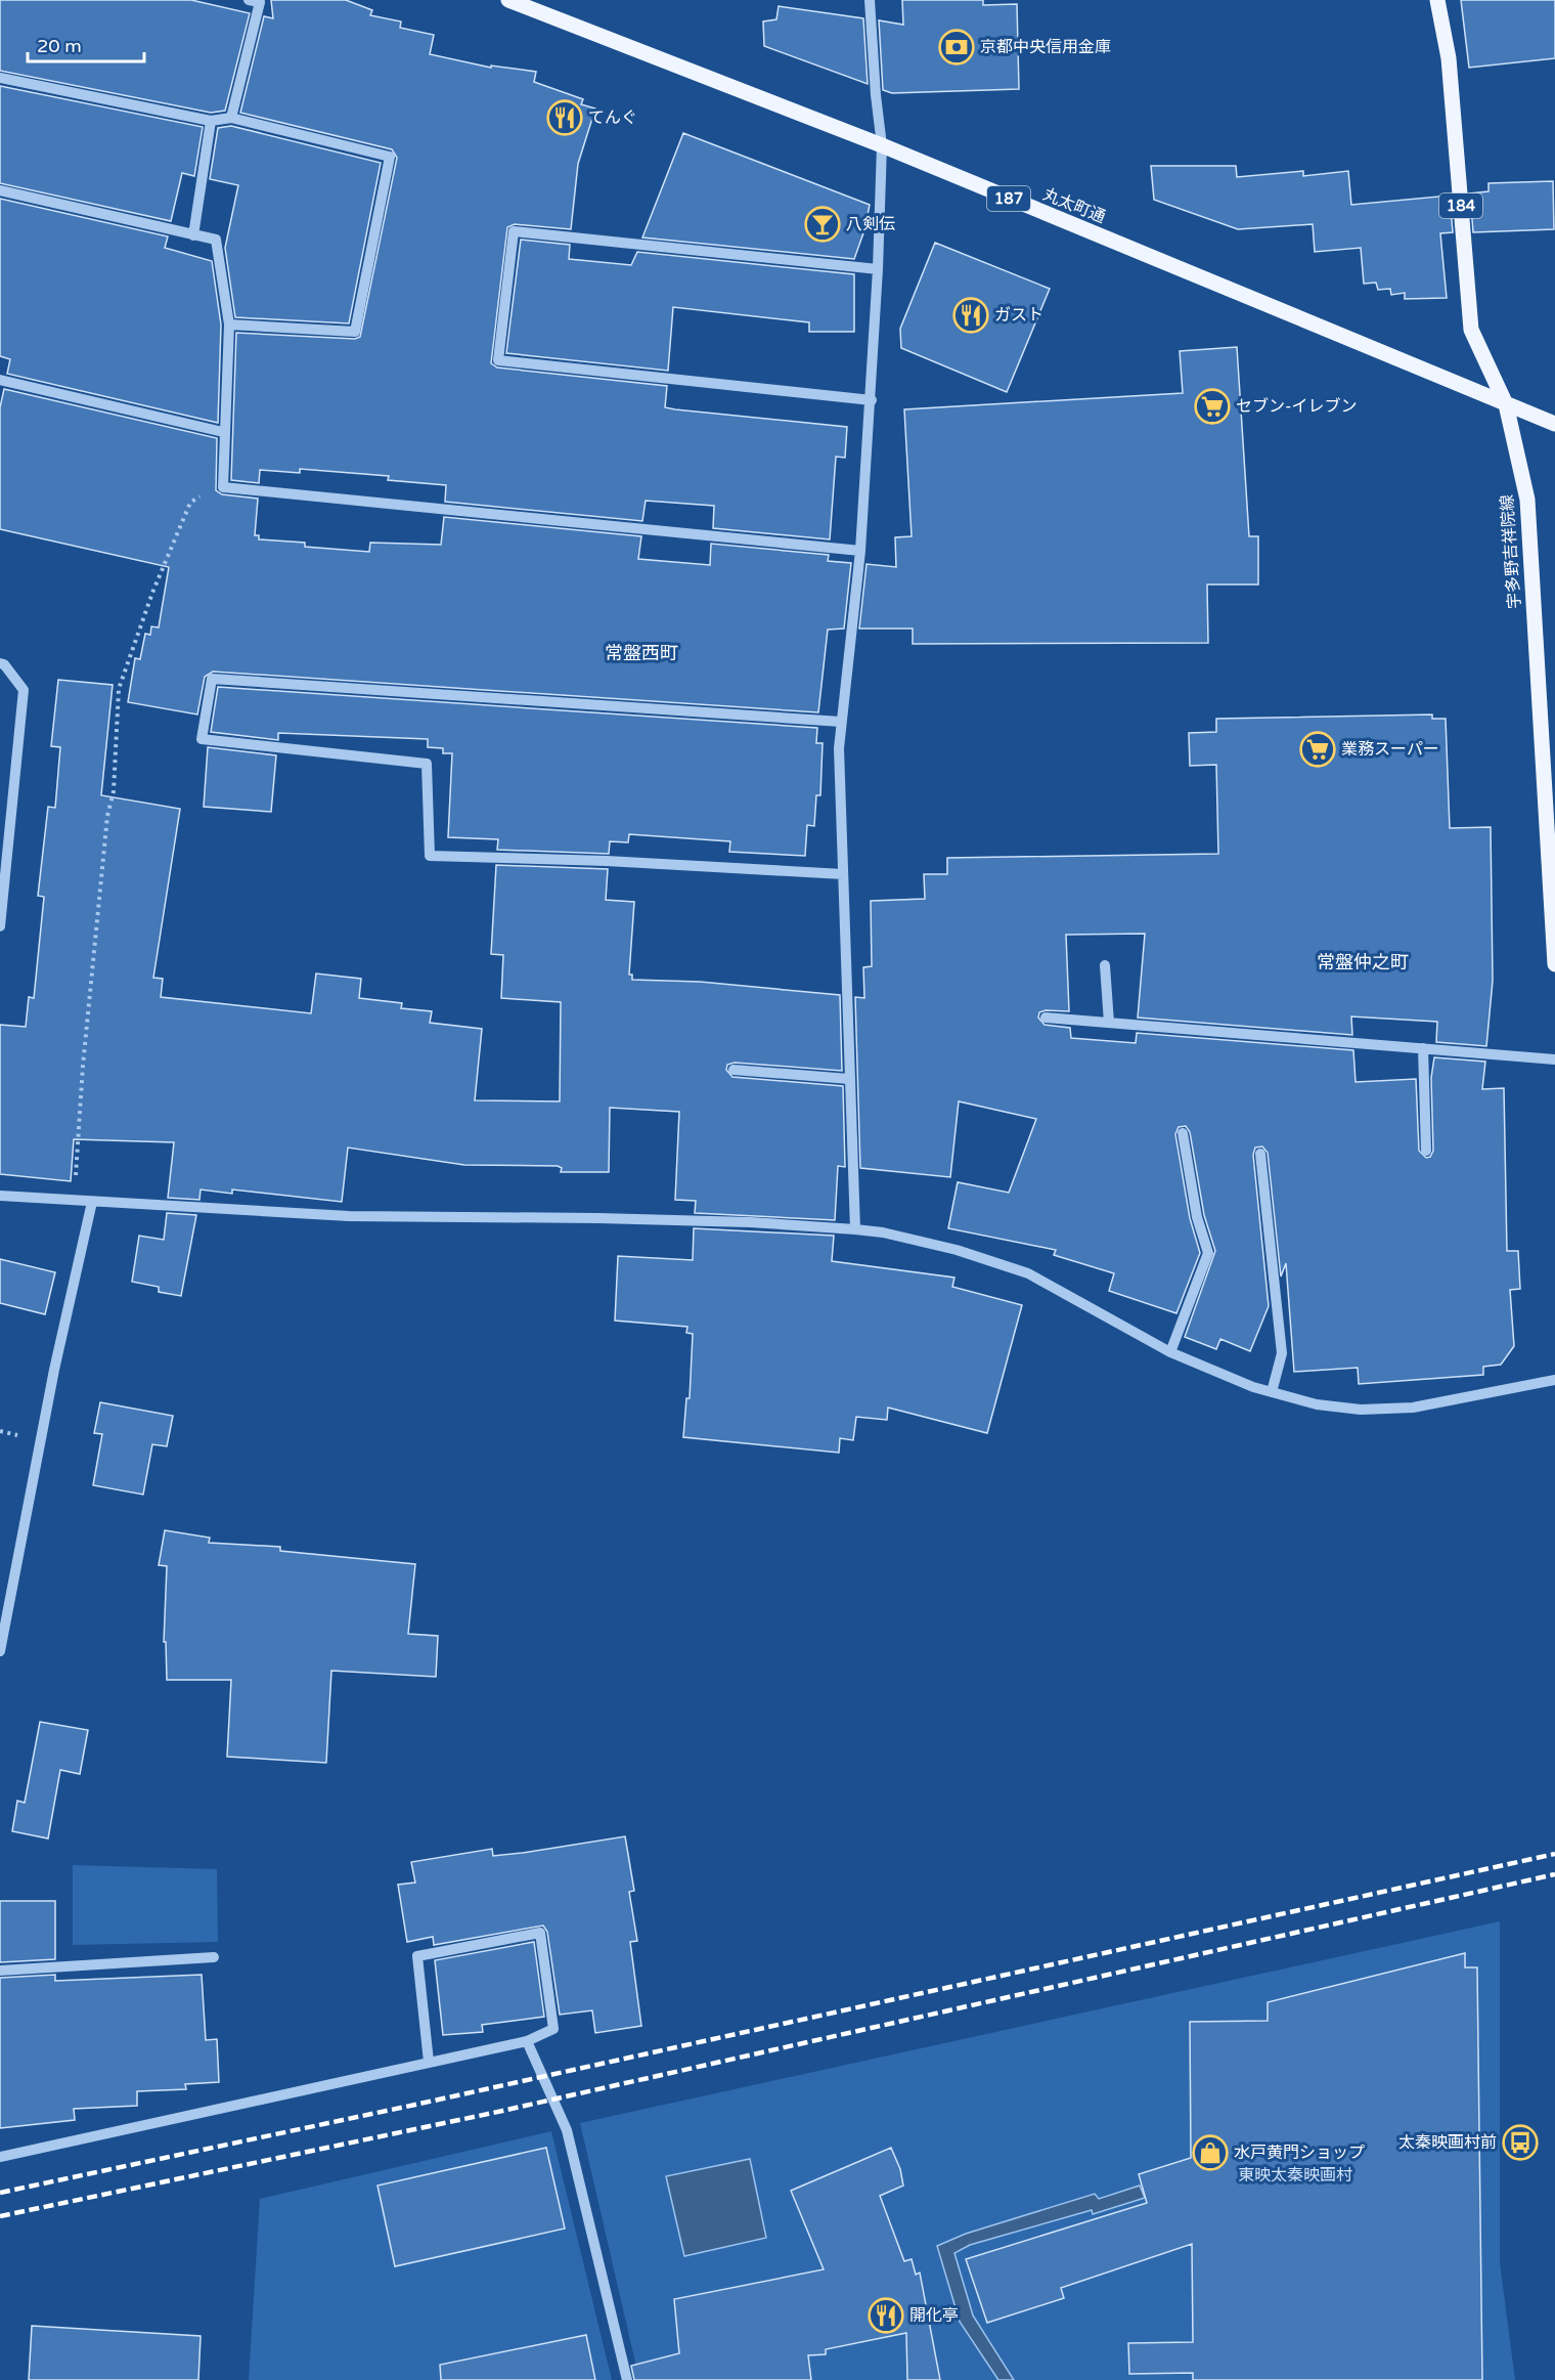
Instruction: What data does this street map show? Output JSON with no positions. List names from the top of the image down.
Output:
{
  "streets": {
    "main road": [
      "187",
      "丸太町通",
      "184",
      "宇多野吉祥院線"
    ]
  },
  "crossings": [
    ["丸太町通", "宇多野吉祥院線"]
  ],
  "districts": ["常盤西町", "常盤仲之町"],
  "parks": ["東映太秦映画村"],
  "places": {
    "bank": ["京都中央信用金庫"],
    "restaurant": ["てんぐ", "ガスト", "開化亭"],
    "bar": ["八剣伝"],
    "supermarket": ["セブン-イレブン", "業務スーパー"],
    "bus stop": ["太秦映画村前"],
    "shop": ["水戸黄門ショップ"]
  },
  "scale_bar": "20 m"
}
